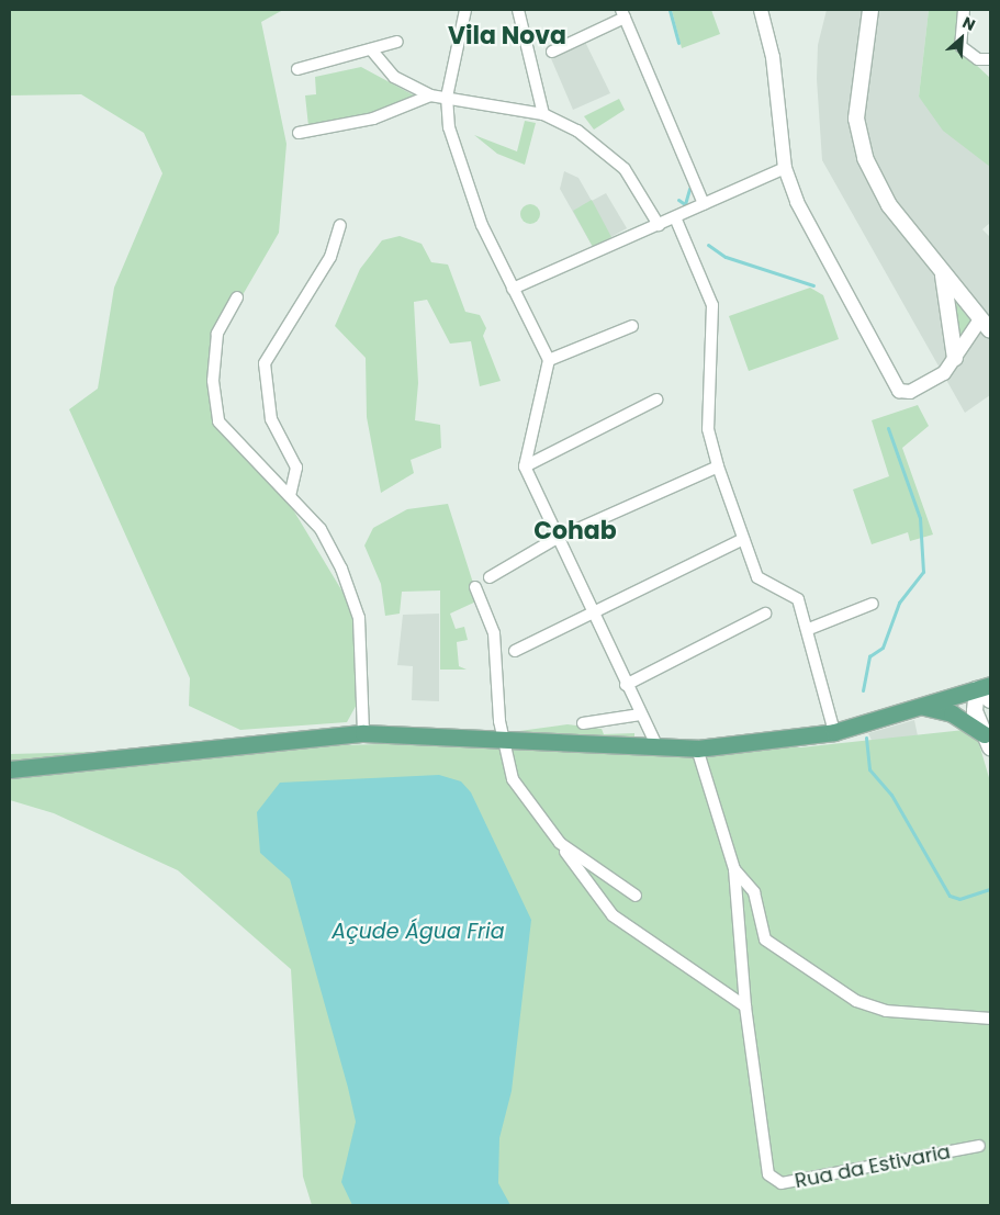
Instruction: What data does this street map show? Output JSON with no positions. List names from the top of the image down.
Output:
{
  "streets": {
    "street": ["Rua da Estivaria"]
  },
  "districts": ["Vila Nova", "Cohab"],
  "water": ["Açude Água Fria"],
  "north": "top right"
}
